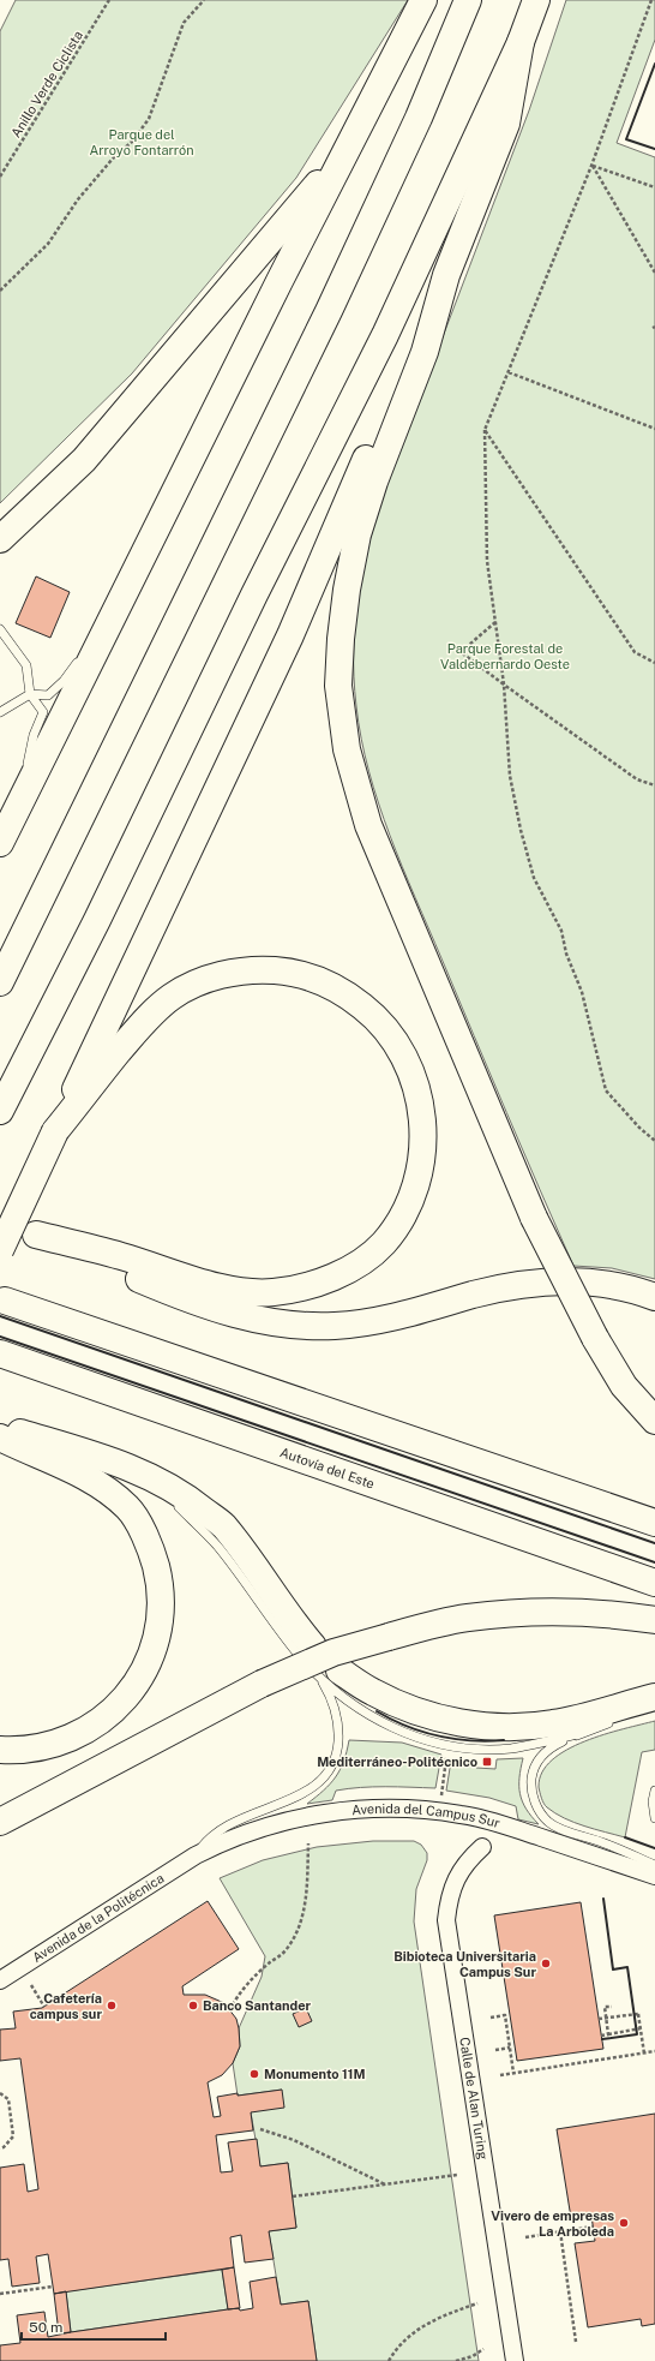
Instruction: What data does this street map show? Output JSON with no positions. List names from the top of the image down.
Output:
{
  "streets": {
    "highway": ["Autovía del Este"],
    "street": ["Avenida del Campus Sur", "Avenida de la Politécnica", "Calle de Alan Turing"],
    "path": ["Anillo Verde Ciclista"]
  },
  "crossings": [
    ["Avenida del Campus Sur", "Avenida de la Politécnica"]
  ],
  "parks": ["Parque del Arroyo Fontarrón", "Parque Forestal de Valdebernardo Oeste"],
  "places": {
    "transit": ["Mediterráneo-Politécnico"],
    "other": [
      "Bibioteca Universitaria Campus Sur",
      "Cafetería campus sur",
      "Banco Santander",
      "Monumento 11M",
      "Vivero de empresas La Arboleda"
    ]
  },
  "scale_bar": "50 m"
}
